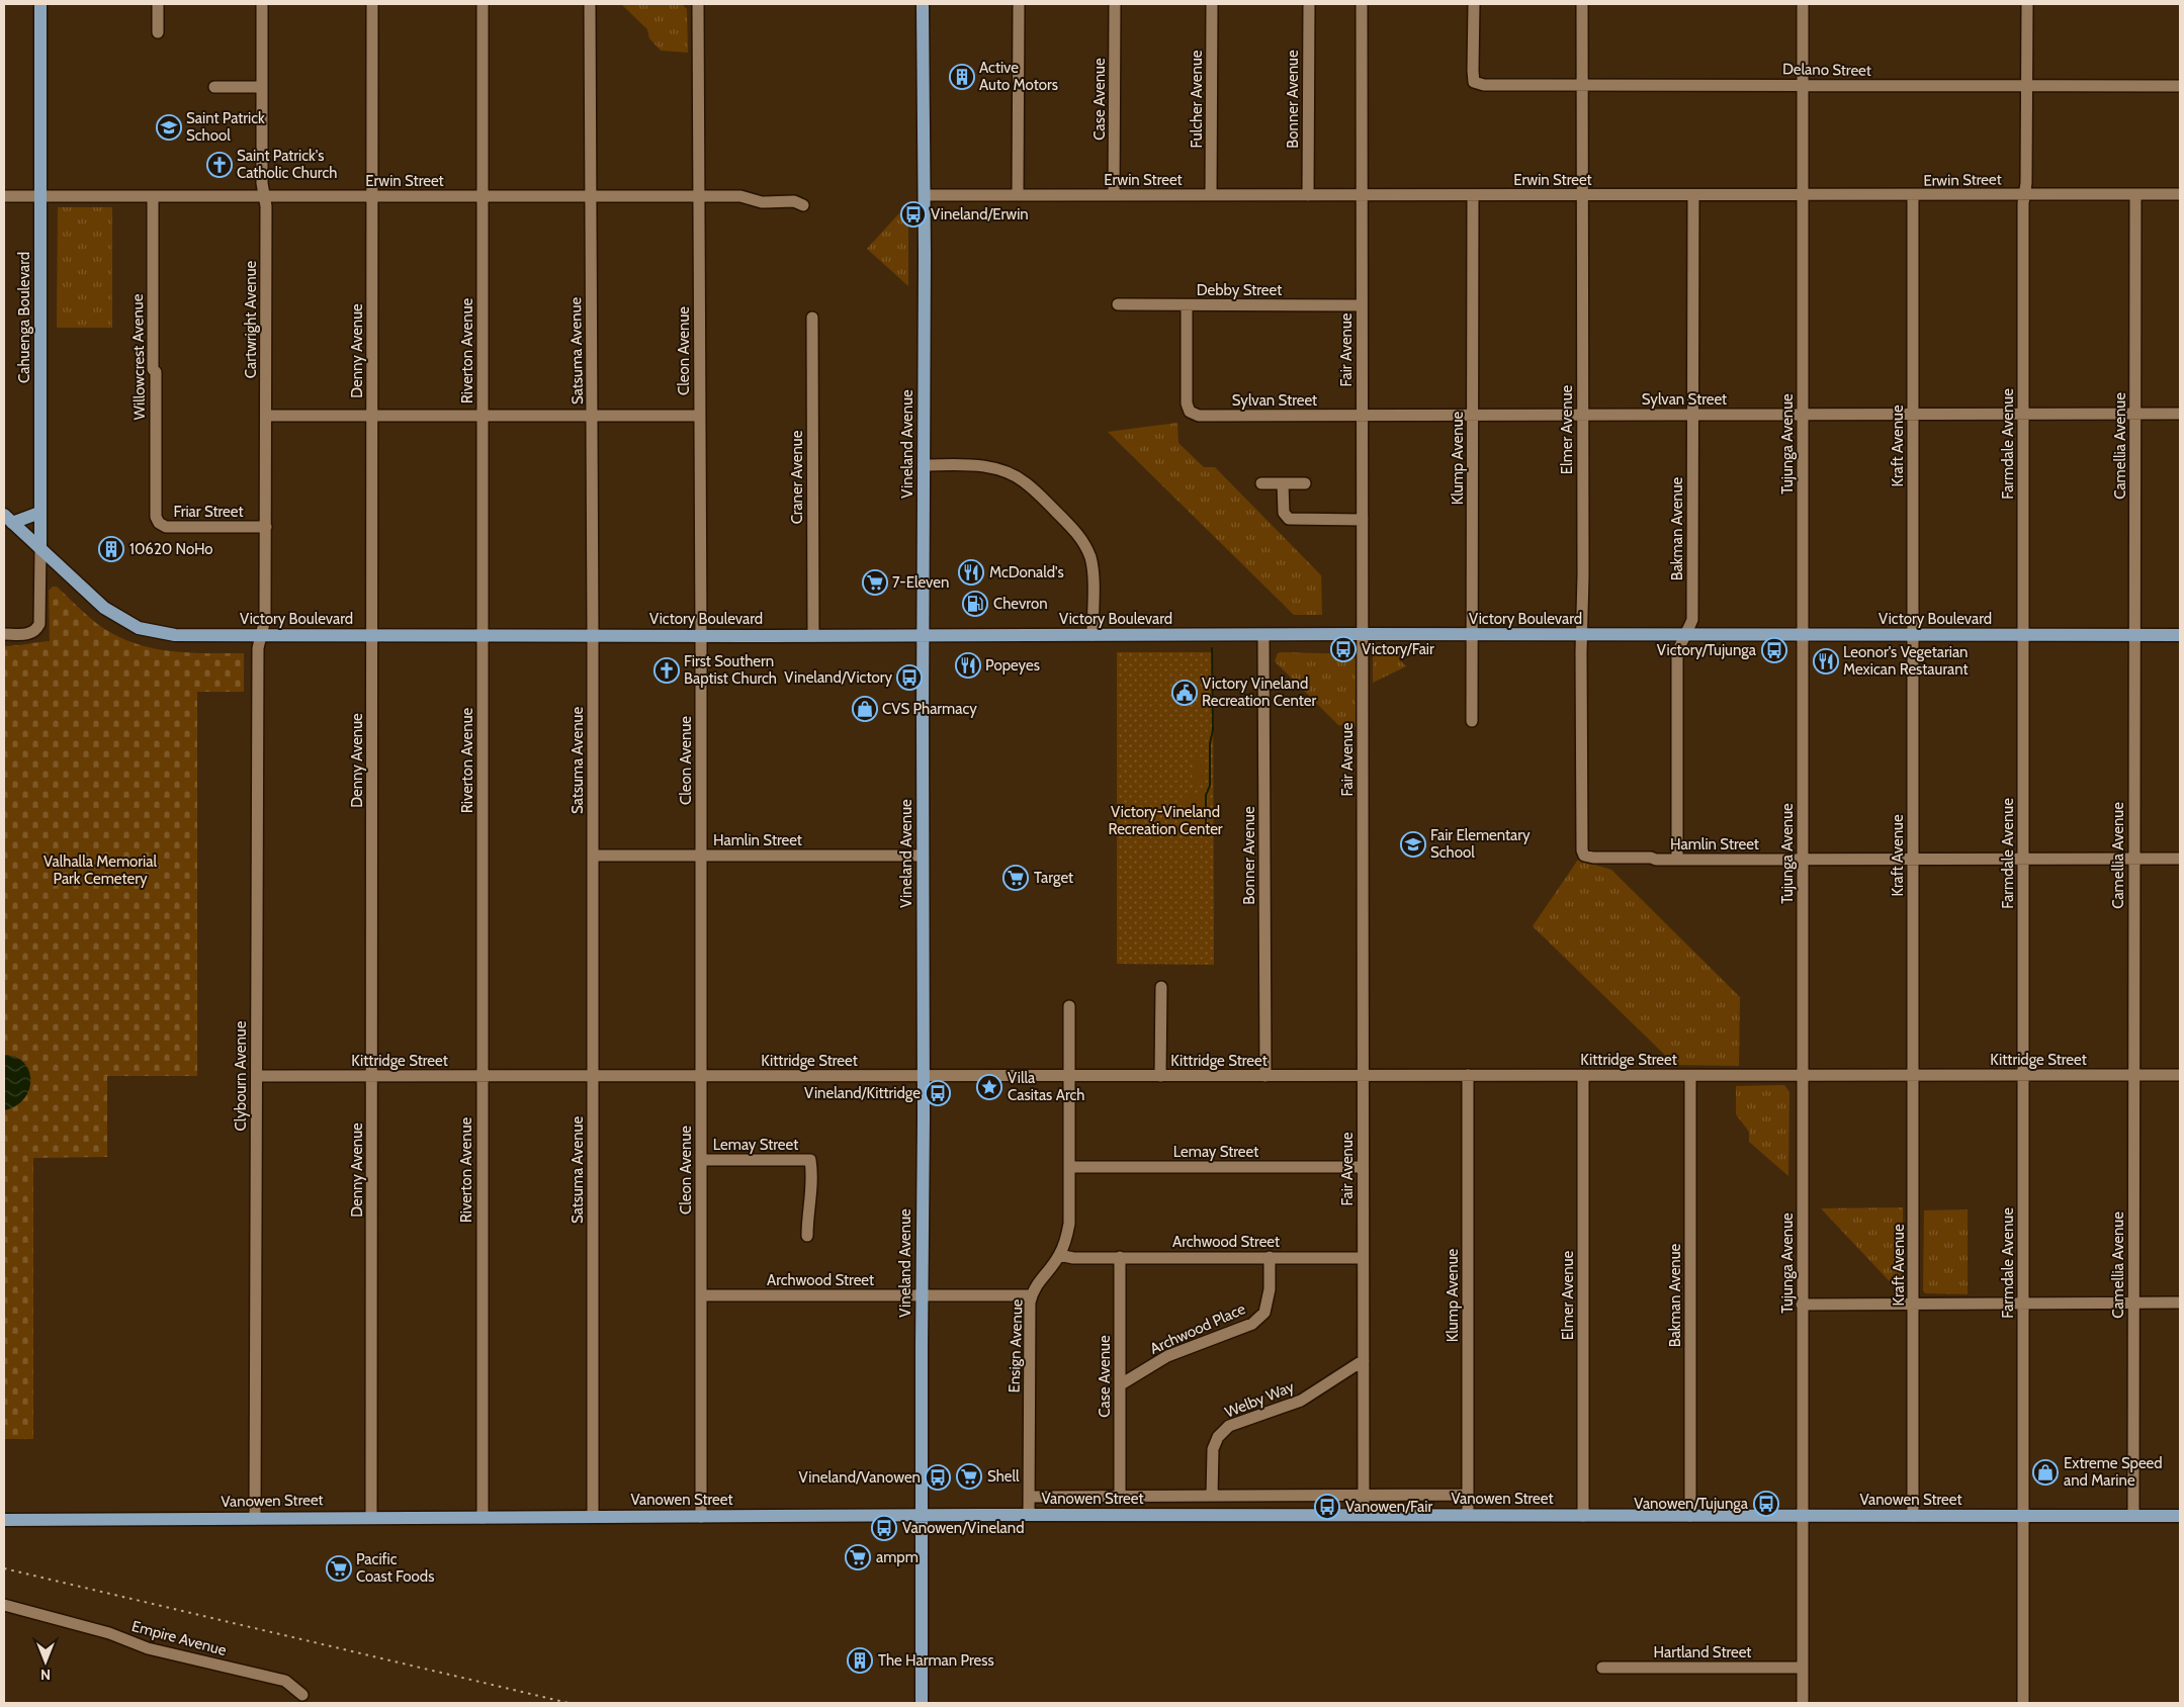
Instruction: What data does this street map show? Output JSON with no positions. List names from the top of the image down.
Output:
{
  "streets": {
    "main road": [
      "Cahuenga Boulevard",
      "Vineland Avenue",
      "Victory Boulevard",
      "Vanowen Street"
    ],
    "street": [
      "Delano Street",
      "Case Avenue",
      "Fulcher Avenue",
      "Bonner Avenue",
      "Erwin Street",
      "Debby Street",
      "Cartwright Avenue",
      "Fair Avenue",
      "Denny Avenue",
      "Riverton Avenue",
      "Satsuma Avenue",
      "Cleon Avenue",
      "Willowcrest Avenue",
      "Sylvan Street",
      "Elmer Avenue",
      "Tujunga Avenue",
      "Farmdale Avenue",
      "Kraft Avenue",
      "Camellia Avenue",
      "Klump Avenue",
      "Craner Avenue",
      "Friar Street",
      "Bakman Avenue",
      "Hamlin Street",
      "Kittridge Street",
      "Clybourn Avenue",
      "Lemay Street",
      "Archwood Street",
      "Archwood Place",
      "Ensign Avenue",
      "Welby Way",
      "Empire Avenue",
      "Hartland Street"
    ]
  },
  "crossings": [
    ["Delano Street", "Elmer Avenue"],
    ["Delano Street", "Tujunga Avenue"],
    ["Delano Street", "Farmdale Avenue"],
    ["Case Avenue", "Erwin Street"],
    ["Case Avenue", "Archwood Street"],
    ["Case Avenue", "Archwood Place"],
    ["Case Avenue", "Vanowen Street"],
    ["Fulcher Avenue", "Erwin Street"],
    ["Bonner Avenue", "Erwin Street"],
    ["Bonner Avenue", "Victory Boulevard"],
    ["Bonner Avenue", "Kittridge Street"],
    ["Erwin Street", "Cahuenga Boulevard"],
    ["Erwin Street", "Cartwright Avenue"],
    ["Erwin Street", "Fair Avenue"],
    ["Erwin Street", "Denny Avenue"],
    ["Erwin Street", "Riverton Avenue"],
    ["Erwin Street", "Satsuma Avenue"],
    ["Erwin Street", "Cleon Avenue"],
    ["Erwin Street", "Willowcrest Avenue"],
    ["Erwin Street", "Elmer Avenue"],
    ["Erwin Street", "Vineland Avenue"],
    ["Erwin Street", "Tujunga Avenue"],
    ["Erwin Street", "Farmdale Avenue"],
    ["Erwin Street", "Kraft Avenue"],
    ["Erwin Street", "Camellia Avenue"],
    ["Erwin Street", "Klump Avenue"],
    ["Erwin Street", "Bakman Avenue"],
    ["Debby Street", "Fair Avenue"],
    ["Debby Street", "Sylvan Street"],
    ["Cahuenga Boulevard", "Victory Boulevard"],
    ["Cartwright Avenue", "Friar Street"],
    ["Cartwright Avenue", "Victory Boulevard"],
    ["Cartwright Avenue", "Clybourn Avenue"],
    ["Fair Avenue", "Sylvan Street"],
    ["Fair Avenue", "Victory Boulevard"],
    ["Fair Avenue", "Kittridge Street"],
    ["Fair Avenue", "Lemay Street"],
    ["Fair Avenue", "Archwood Street"],
    ["Fair Avenue", "Welby Way"],
    ["Fair Avenue", "Vanowen Street"],
    ["Denny Avenue", "Victory Boulevard"],
    ["Denny Avenue", "Kittridge Street"],
    ["Denny Avenue", "Vanowen Street"],
    ["Riverton Avenue", "Victory Boulevard"],
    ["Riverton Avenue", "Kittridge Street"],
    ["Riverton Avenue", "Vanowen Street"],
    ["Satsuma Avenue", "Victory Boulevard"],
    ["Satsuma Avenue", "Hamlin Street"],
    ["Satsuma Avenue", "Kittridge Street"],
    ["Satsuma Avenue", "Vanowen Street"],
    ["Cleon Avenue", "Victory Boulevard"],
    ["Cleon Avenue", "Hamlin Street"],
    ["Cleon Avenue", "Kittridge Street"],
    ["Cleon Avenue", "Lemay Street"],
    ["Cleon Avenue", "Archwood Street"],
    ["Cleon Avenue", "Vanowen Street"],
    ["Willowcrest Avenue", "Friar Street"],
    ["Sylvan Street", "Elmer Avenue"],
    ["Sylvan Street", "Tujunga Avenue"],
    ["Sylvan Street", "Farmdale Avenue"],
    ["Sylvan Street", "Kraft Avenue"],
    ["Sylvan Street", "Camellia Avenue"],
    ["Sylvan Street", "Klump Avenue"],
    ["Sylvan Street", "Bakman Avenue"],
    ["Elmer Avenue", "Victory Boulevard"],
    ["Elmer Avenue", "Hamlin Street"],
    ["Elmer Avenue", "Kittridge Street"],
    ["Elmer Avenue", "Vanowen Street"],
    ["Vineland Avenue", "Victory Boulevard"],
    ["Vineland Avenue", "Hamlin Street"],
    ["Vineland Avenue", "Kittridge Street"],
    ["Vineland Avenue", "Archwood Street"],
    ["Vineland Avenue", "Vanowen Street"],
    ["Tujunga Avenue", "Victory Boulevard"],
    ["Tujunga Avenue", "Hamlin Street"],
    ["Tujunga Avenue", "Kittridge Street"],
    ["Tujunga Avenue", "Vanowen Street"],
    ["Tujunga Avenue", "Hartland Street"],
    ["Farmdale Avenue", "Victory Boulevard"],
    ["Farmdale Avenue", "Hamlin Street"],
    ["Farmdale Avenue", "Kittridge Street"],
    ["Farmdale Avenue", "Vanowen Street"],
    ["Kraft Avenue", "Victory Boulevard"],
    ["Kraft Avenue", "Hamlin Street"],
    ["Kraft Avenue", "Kittridge Street"],
    ["Kraft Avenue", "Vanowen Street"],
    ["Camellia Avenue", "Victory Boulevard"],
    ["Camellia Avenue", "Hamlin Street"],
    ["Camellia Avenue", "Kittridge Street"],
    ["Camellia Avenue", "Vanowen Street"],
    ["Klump Avenue", "Victory Boulevard"],
    ["Klump Avenue", "Kittridge Street"],
    ["Klump Avenue", "Vanowen Street"],
    ["Craner Avenue", "Victory Boulevard"],
    ["Bakman Avenue", "Victory Boulevard"],
    ["Bakman Avenue", "Hamlin Street"],
    ["Bakman Avenue", "Kittridge Street"],
    ["Bakman Avenue", "Vanowen Street"],
    ["Victory Boulevard", "Clybourn Avenue"],
    ["Kittridge Street", "Clybourn Avenue"],
    ["Kittridge Street", "Ensign Avenue"],
    ["Clybourn Avenue", "Vanowen Street"],
    ["Lemay Street", "Ensign Avenue"],
    ["Archwood Street", "Archwood Place"],
    ["Archwood Street", "Ensign Avenue"],
    ["Ensign Avenue", "Vanowen Street"],
    ["Welby Way", "Vanowen Street"]
  ],
  "parks": ["Victory-Vineland Recreation Center", "Valhalla Memorial Park Cemetery"],
  "places": {
    "building": ["Active Auto Motors", "10620 NoHo", "The Harman Press"],
    "school or university": ["Saint Patrick School", "Fair Elementary School"],
    "church": ["Saint Patrick's Catholic Church", "First Southern Baptist Church"],
    "bus stop": [
      "Vineland/Erwin",
      "Victory/Fair",
      "Victory/Tujunga",
      "Vineland/Victory",
      "Vineland/Kittridge",
      "Vineland/Vanowen",
      "Vanowen/Tujunga",
      "Vanowen/Fair",
      "Vanowen/Vineland"
    ],
    "restaurant": ["McDonald's", "Leonor's Vegetarian Mexican Restaurant", "Popeyes"],
    "supermarket": [
      "7-Eleven",
      "Target",
      "Shell",
      "ampm",
      "Pacific Coast Foods"
    ],
    "fuel station": ["Chevron"],
    "public building": ["Victory Vineland Recreation Center"],
    "shop": ["CVS Pharmacy", "Extreme Speed and Marine"],
    "place": ["Villa Casitas Arch"]
  },
  "north": "bottom"
}
